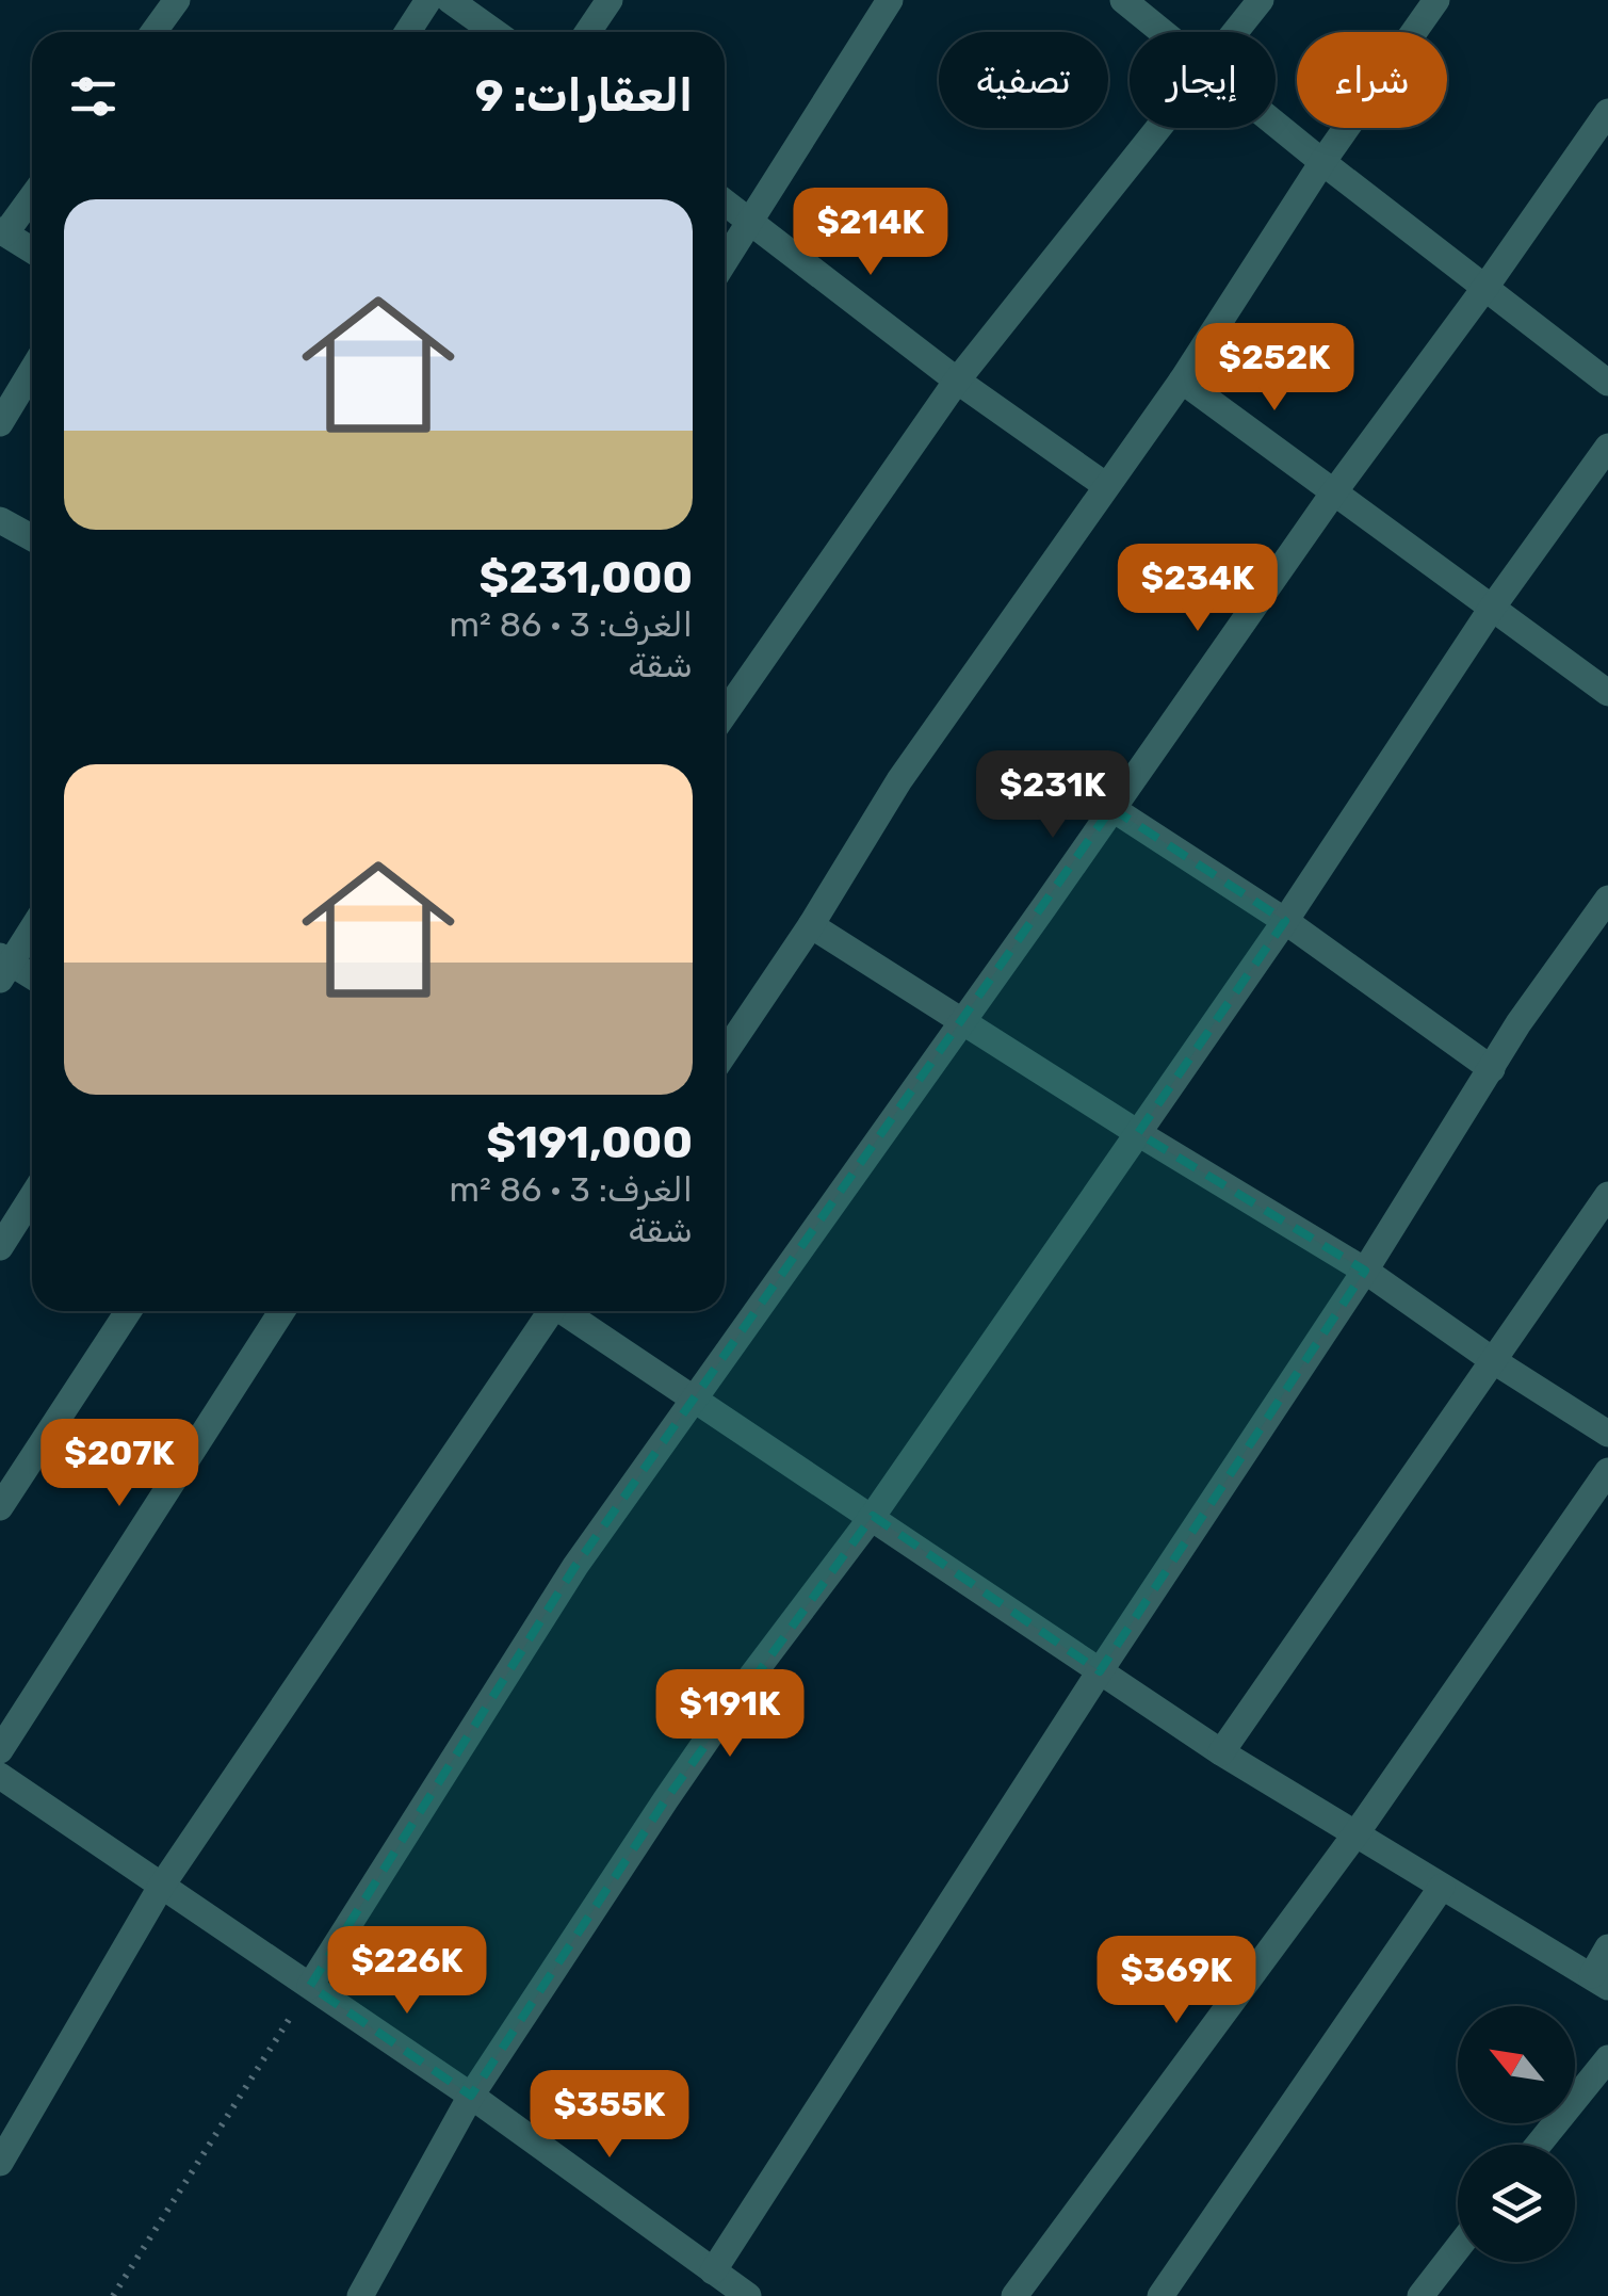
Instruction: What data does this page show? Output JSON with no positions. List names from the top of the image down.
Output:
{
  "north": "top left",
  "page": {
    "chip": ["شراء", "إيجار", "تصفية"],
    "heading": "العقارات: 9",
    "list": [
      {
        "name": "$231,000",
        "note": "الغرف: 3 · 86 m² · شقة"
      },
      {
        "name": "$191,000",
        "note": "الغرف: 3 · 86 m² · شقة"
      }
    ],
    "price": [
      "$214K",
      "$252K",
      "$234K",
      "$231K",
      "$207K",
      "$191K",
      "$226K",
      "$369K",
      "$355K"
    ]
  }
}
